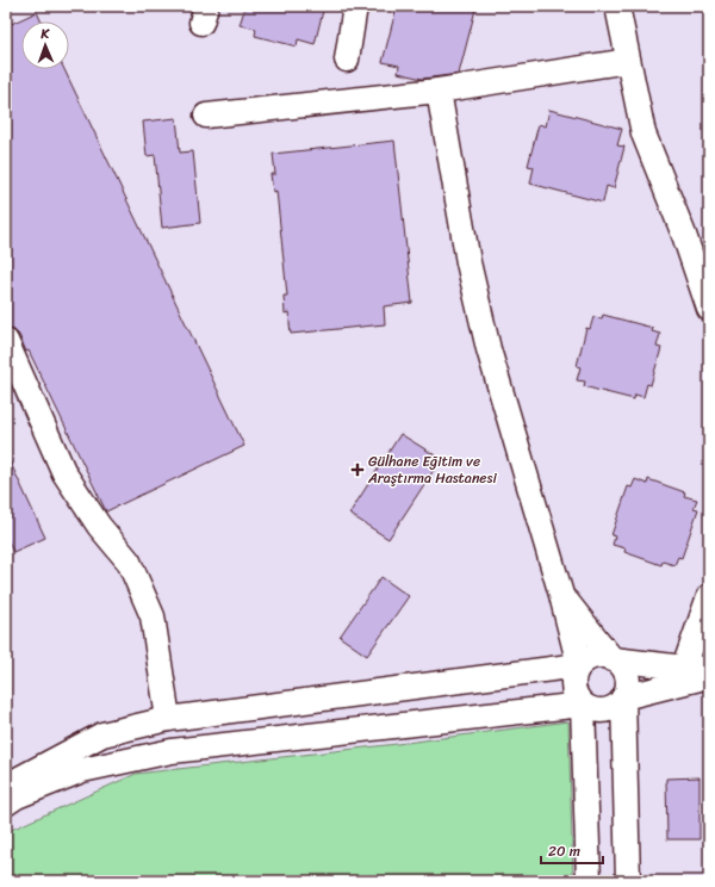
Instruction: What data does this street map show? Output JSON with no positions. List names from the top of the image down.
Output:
{
  "places": {
    "health": ["Gülhane Eğitim ve Araştırma Hastanesi"]
  },
  "scale_bar": "20 m",
  "north": "top"
}
